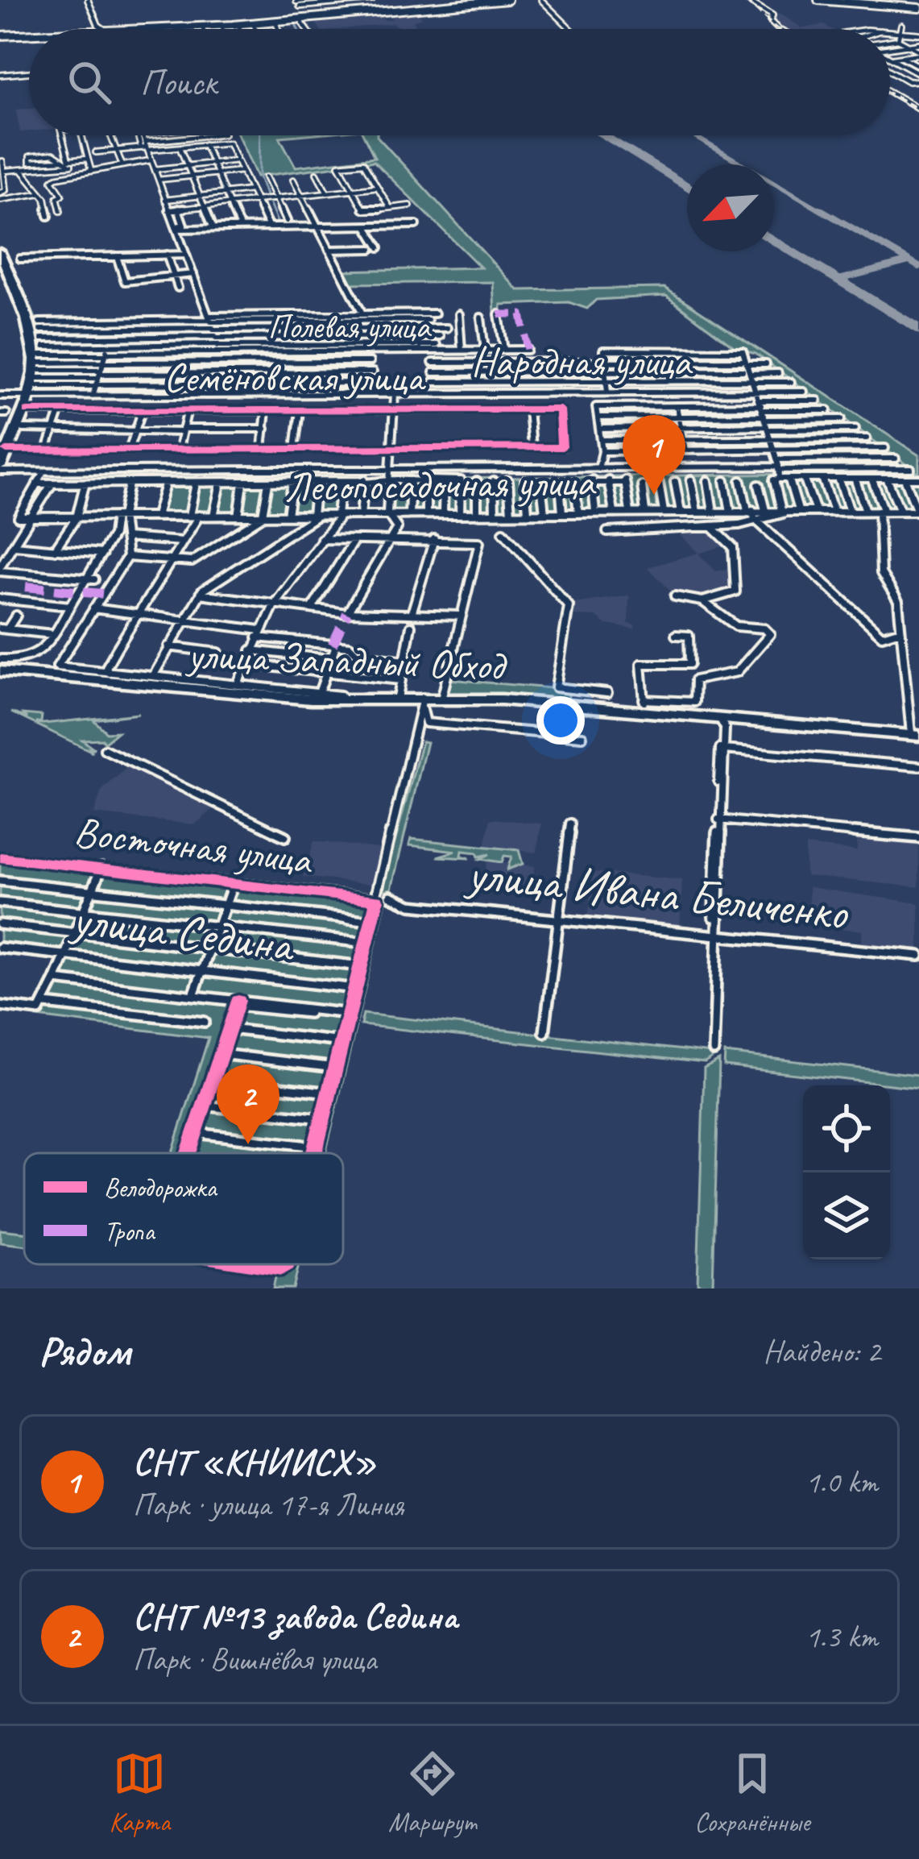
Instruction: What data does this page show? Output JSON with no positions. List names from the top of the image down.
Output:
{
  "streets": {
    "highway": ["улица Западный Обход"],
    "street": [
      "Полевая улица",
      "Народная улица",
      "Семёновская улица",
      "Лесопосадочная улица",
      "Восточная улица",
      "улица Ивана Беличенко",
      "улица Седина"
    ]
  },
  "legend": ["Велодорожка", "Тропа"],
  "north": "bottom left",
  "page": {
    "search": "Поиск",
    "pins": ["1", "2"],
    "heading": ["Рядом", "Найдено: 2"],
    "list": [
      {
        "mark": "1",
        "name": "СНТ «КНИИСХ»",
        "note": "Парк · улица 17-я Линия",
        "value": "1.0 km"
      },
      {
        "mark": "2",
        "name": "СНТ №13 завода Седина",
        "note": "Парк · Вишнёвая улица",
        "value": "1.3 km"
      }
    ],
    "nav": ["Карта", "Маршрут", "Сохранённые"]
  }
}
